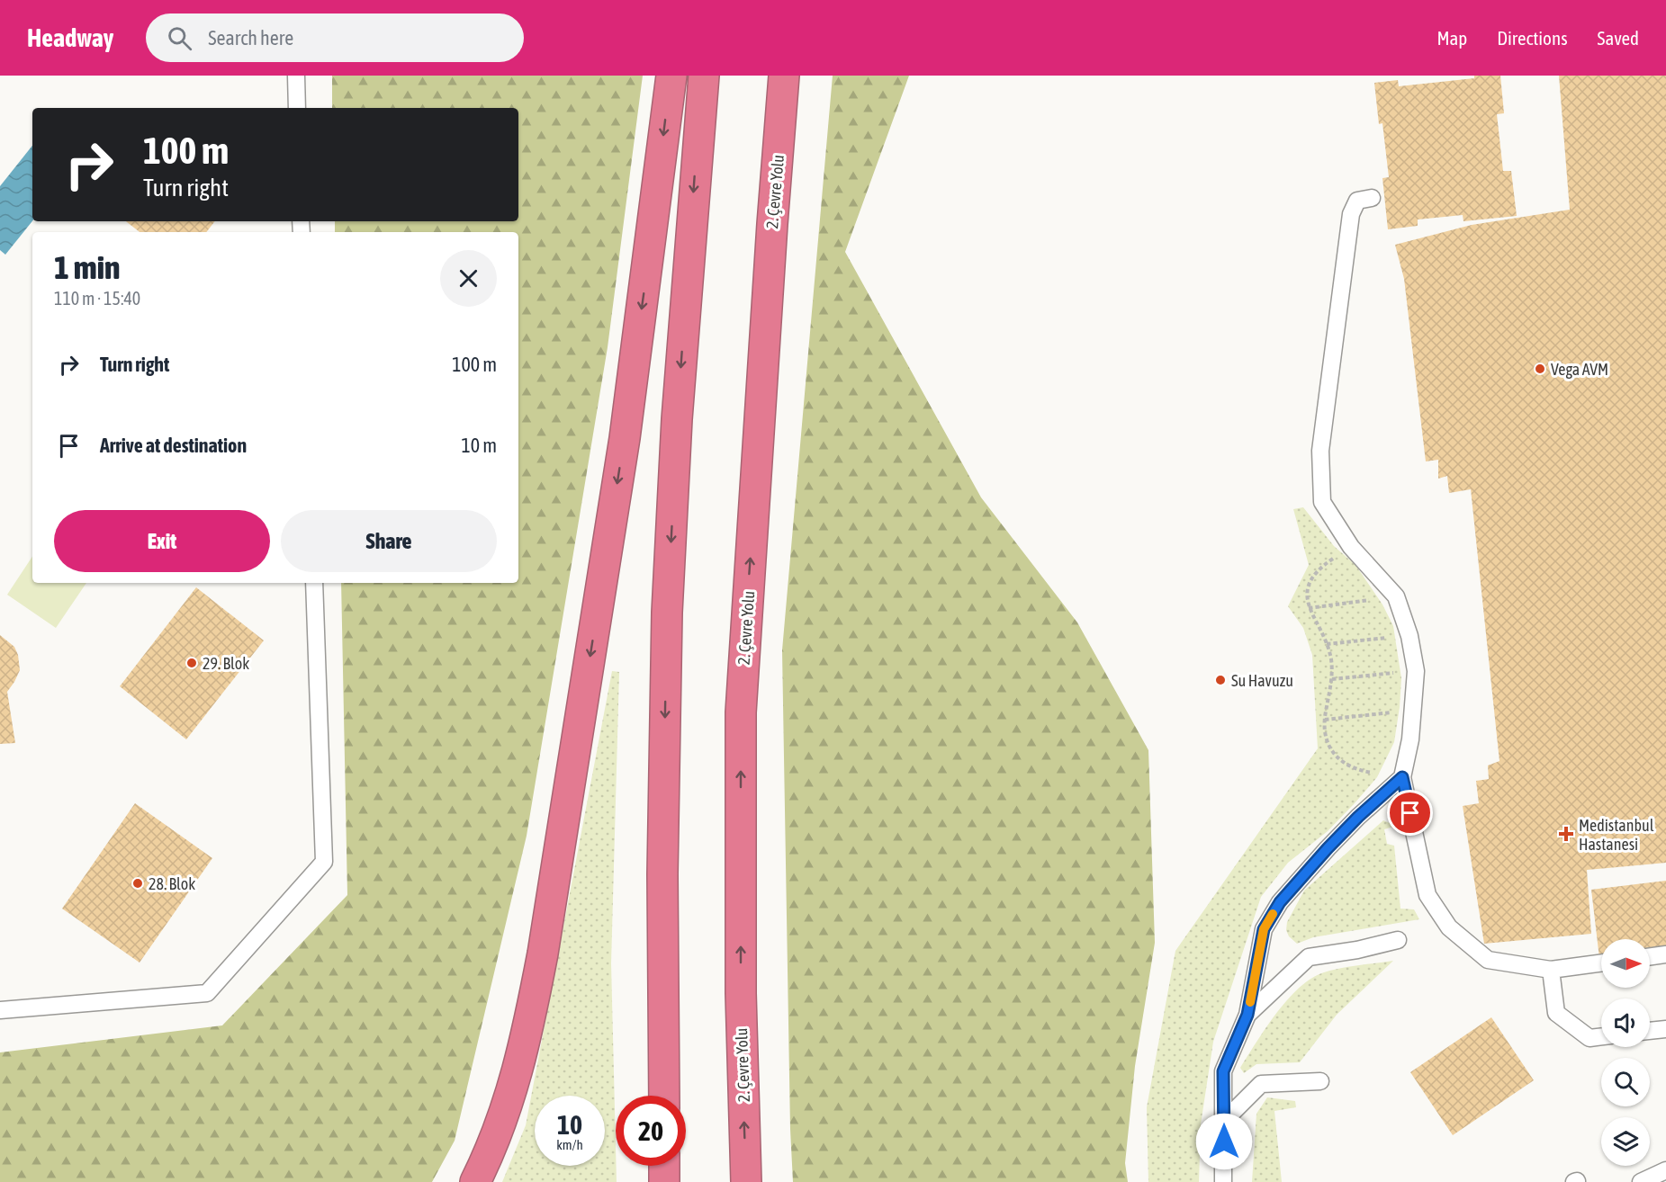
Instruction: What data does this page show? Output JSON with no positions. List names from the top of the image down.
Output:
{
  "streets": {
    "highway": ["2. Çevre Yolu"]
  },
  "places": {
    "other": [
      "Vega AVM",
      "29. Blok",
      "Su Havuzu",
      "28. Blok"
    ],
    "health": ["Medistanbul Hastanesi"]
  },
  "north": "right",
  "page": {
    "header": "Headway",
    "search": "Search here",
    "nav": ["Map", "Directions", "Saved"],
    "turn": ["100 m", "Turn right"],
    "heading": ["1 min", "110 m · 15:40"],
    "list": [
      {
        "name": "Turn right",
        "value": "100 m"
      },
      {
        "name": "Arrive at destination",
        "value": "10 m"
      }
    ],
    "buttons": ["Exit", "Share"],
    "speed": "10 km/h",
    "limit": "20"
  }
}
